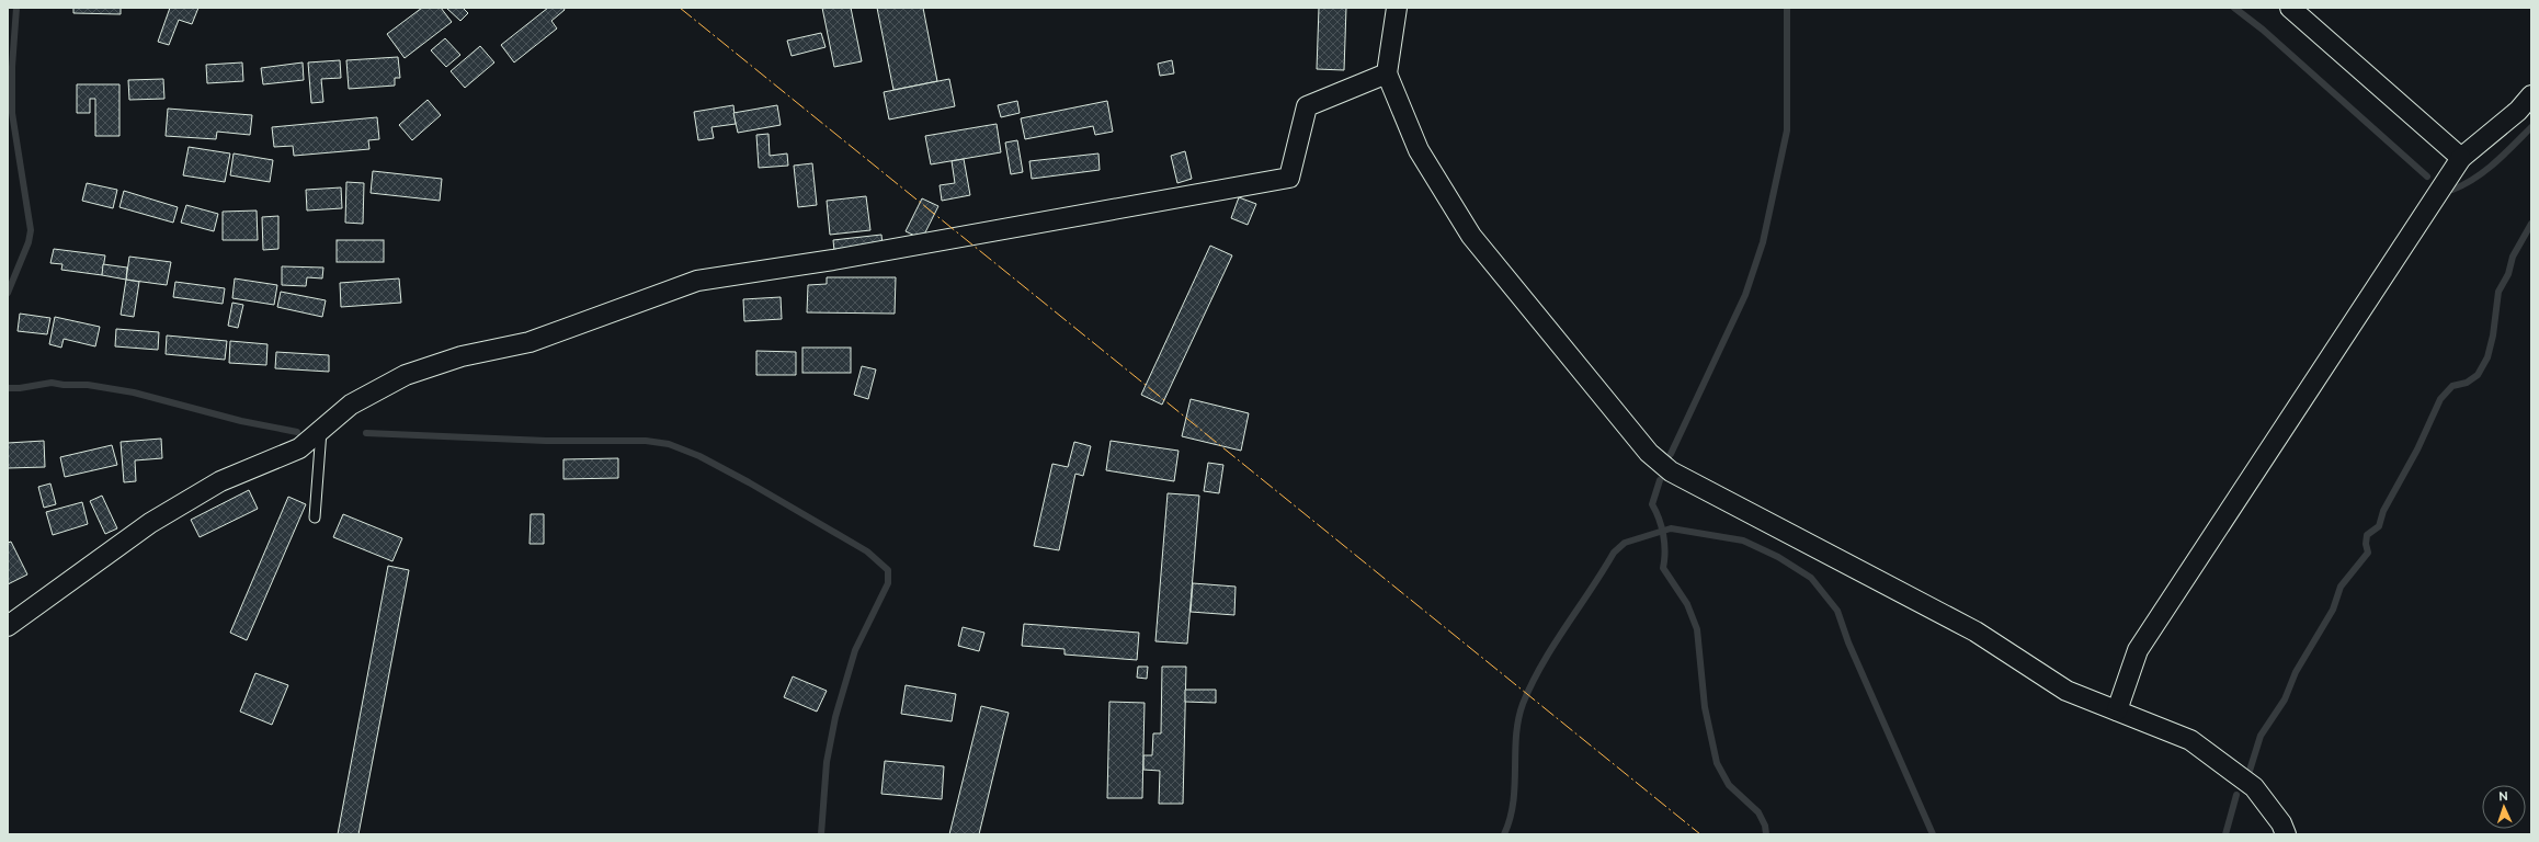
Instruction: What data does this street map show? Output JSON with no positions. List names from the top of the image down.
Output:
{
  "north": "top"
}
